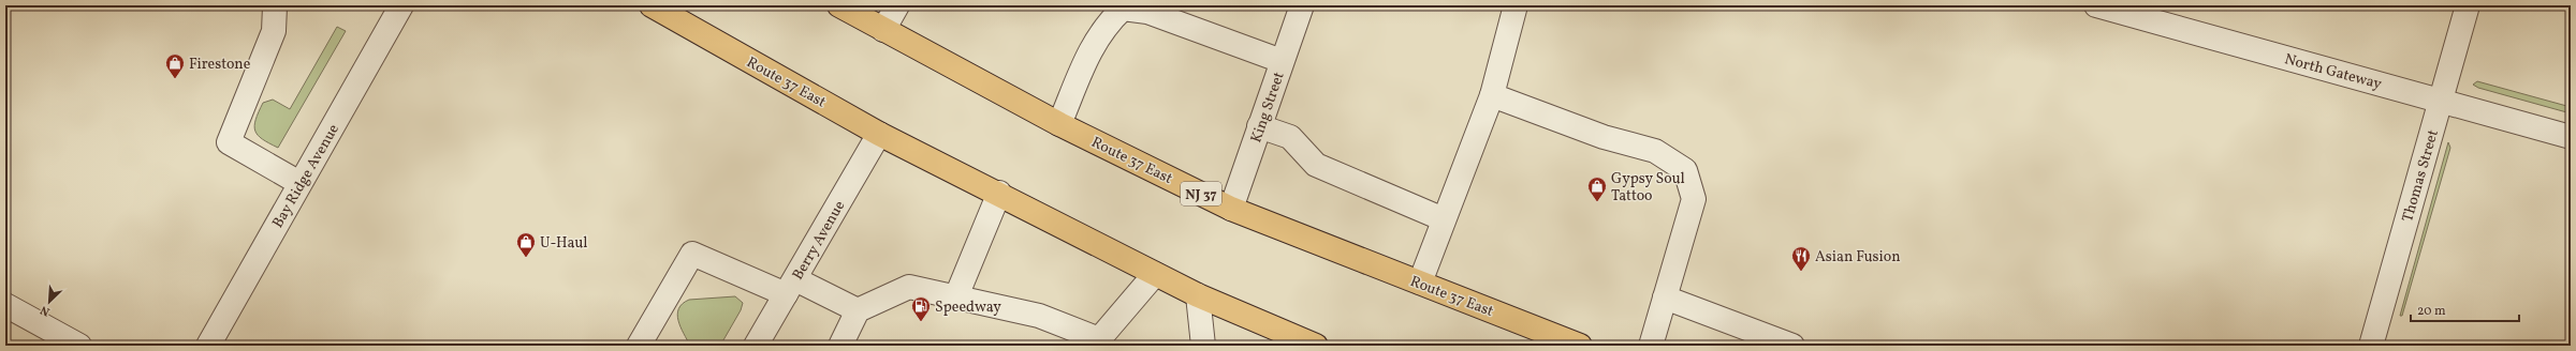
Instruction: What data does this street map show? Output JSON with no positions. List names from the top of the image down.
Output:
{
  "streets": {
    "highway": ["Route 37 East", "NJ 37"],
    "street": [
      "North Gateway",
      "King Street",
      "Bay Ridge Avenue",
      "Thomas Street",
      "Berry Avenue"
    ]
  },
  "crossings": [
    ["North Gateway", "Thomas Street"],
    ["Route 37 East", "King Street"],
    ["Route 37 East", "Berry Avenue"]
  ],
  "places": {
    "shop": ["Firestone", "Gypsy Soul Tattoo", "U-Haul"],
    "restaurant": ["Asian Fusion"],
    "fuel station": ["Speedway"]
  },
  "scale_bar": "20 m",
  "north": "bottom left"
}
